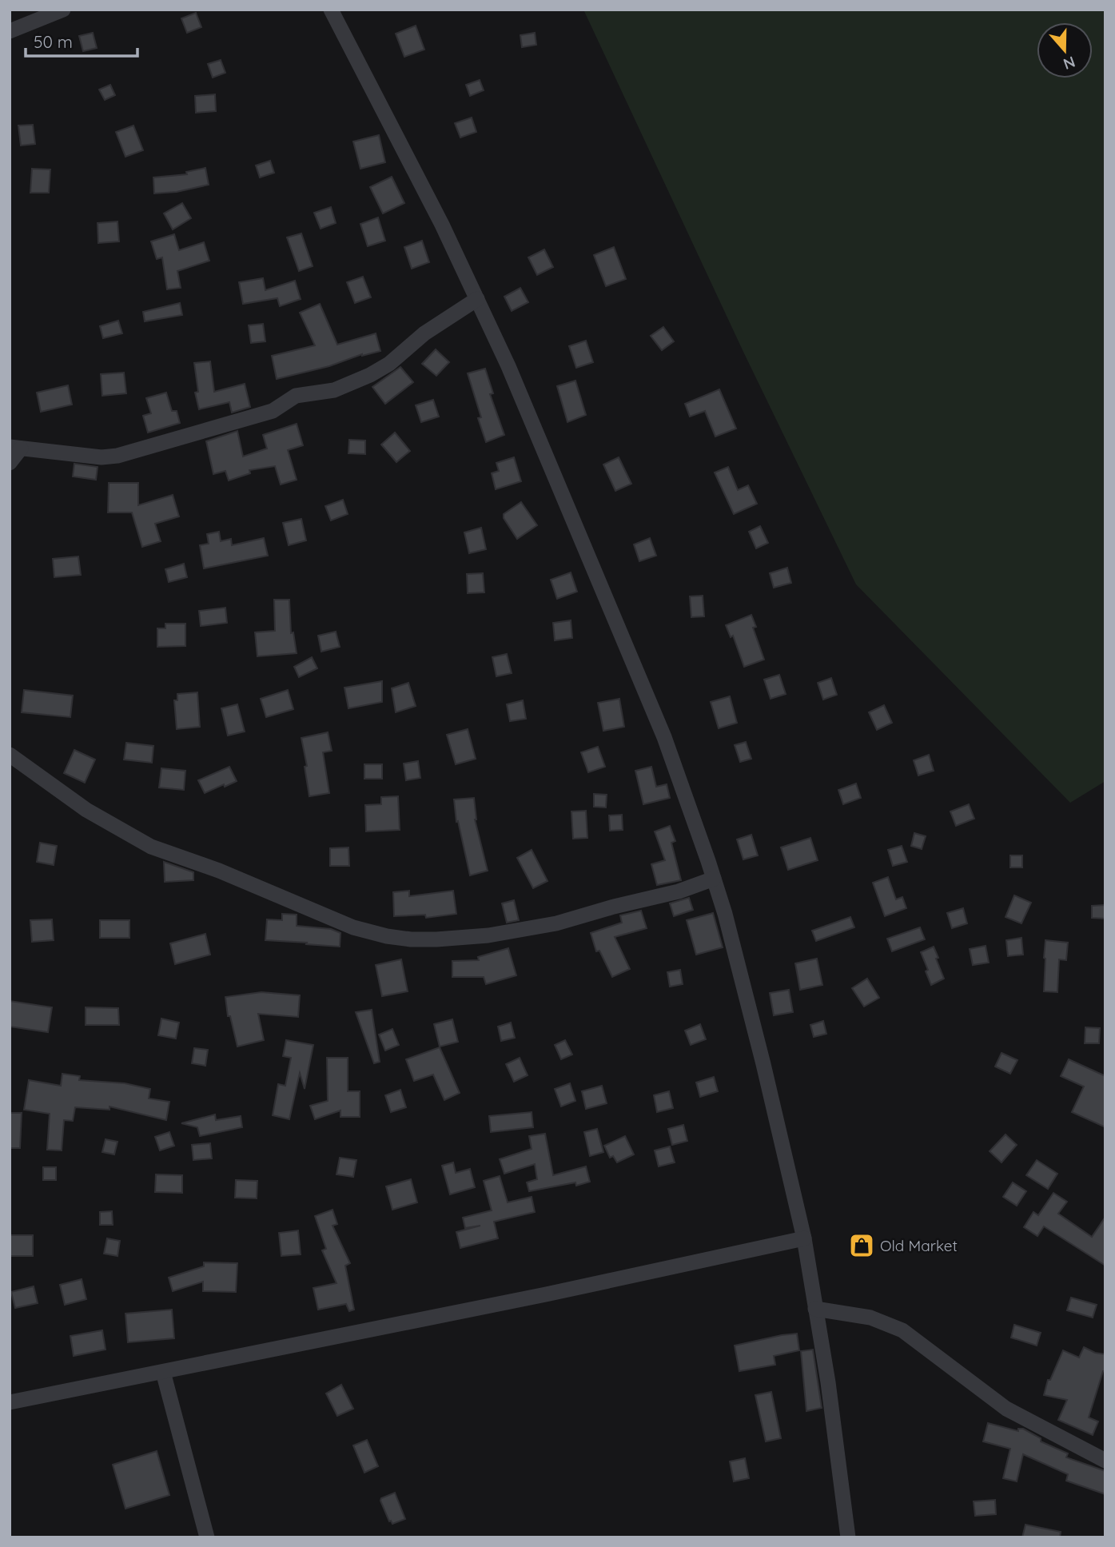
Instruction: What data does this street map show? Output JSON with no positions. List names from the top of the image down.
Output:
{
  "places": {
    "shop": ["Old Market"]
  },
  "scale_bar": "50 m",
  "north": "bottom"
}
